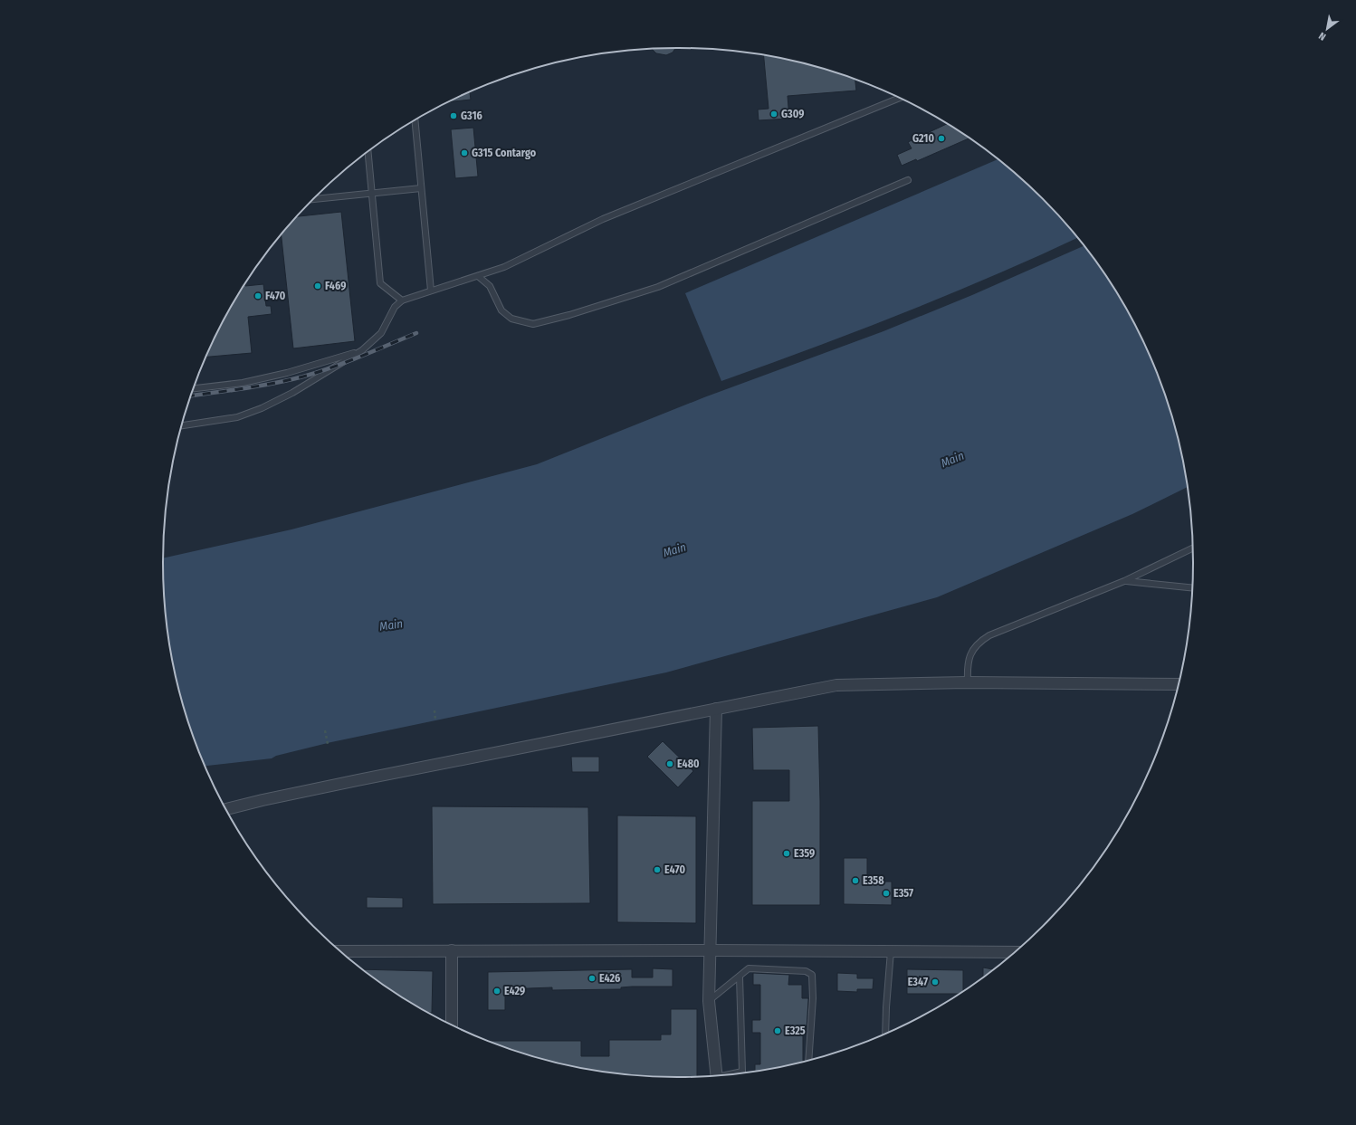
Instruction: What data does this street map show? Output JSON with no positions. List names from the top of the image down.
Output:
{
  "water": ["Main"],
  "places": [
    "G309",
    "G316",
    "G210",
    "G315 Contargo",
    "F469",
    "F470",
    "E480",
    "E359",
    "E470",
    "E358",
    "E357",
    "E426",
    "E347",
    "E429",
    "E325"
  ],
  "north": "bottom left"
}
